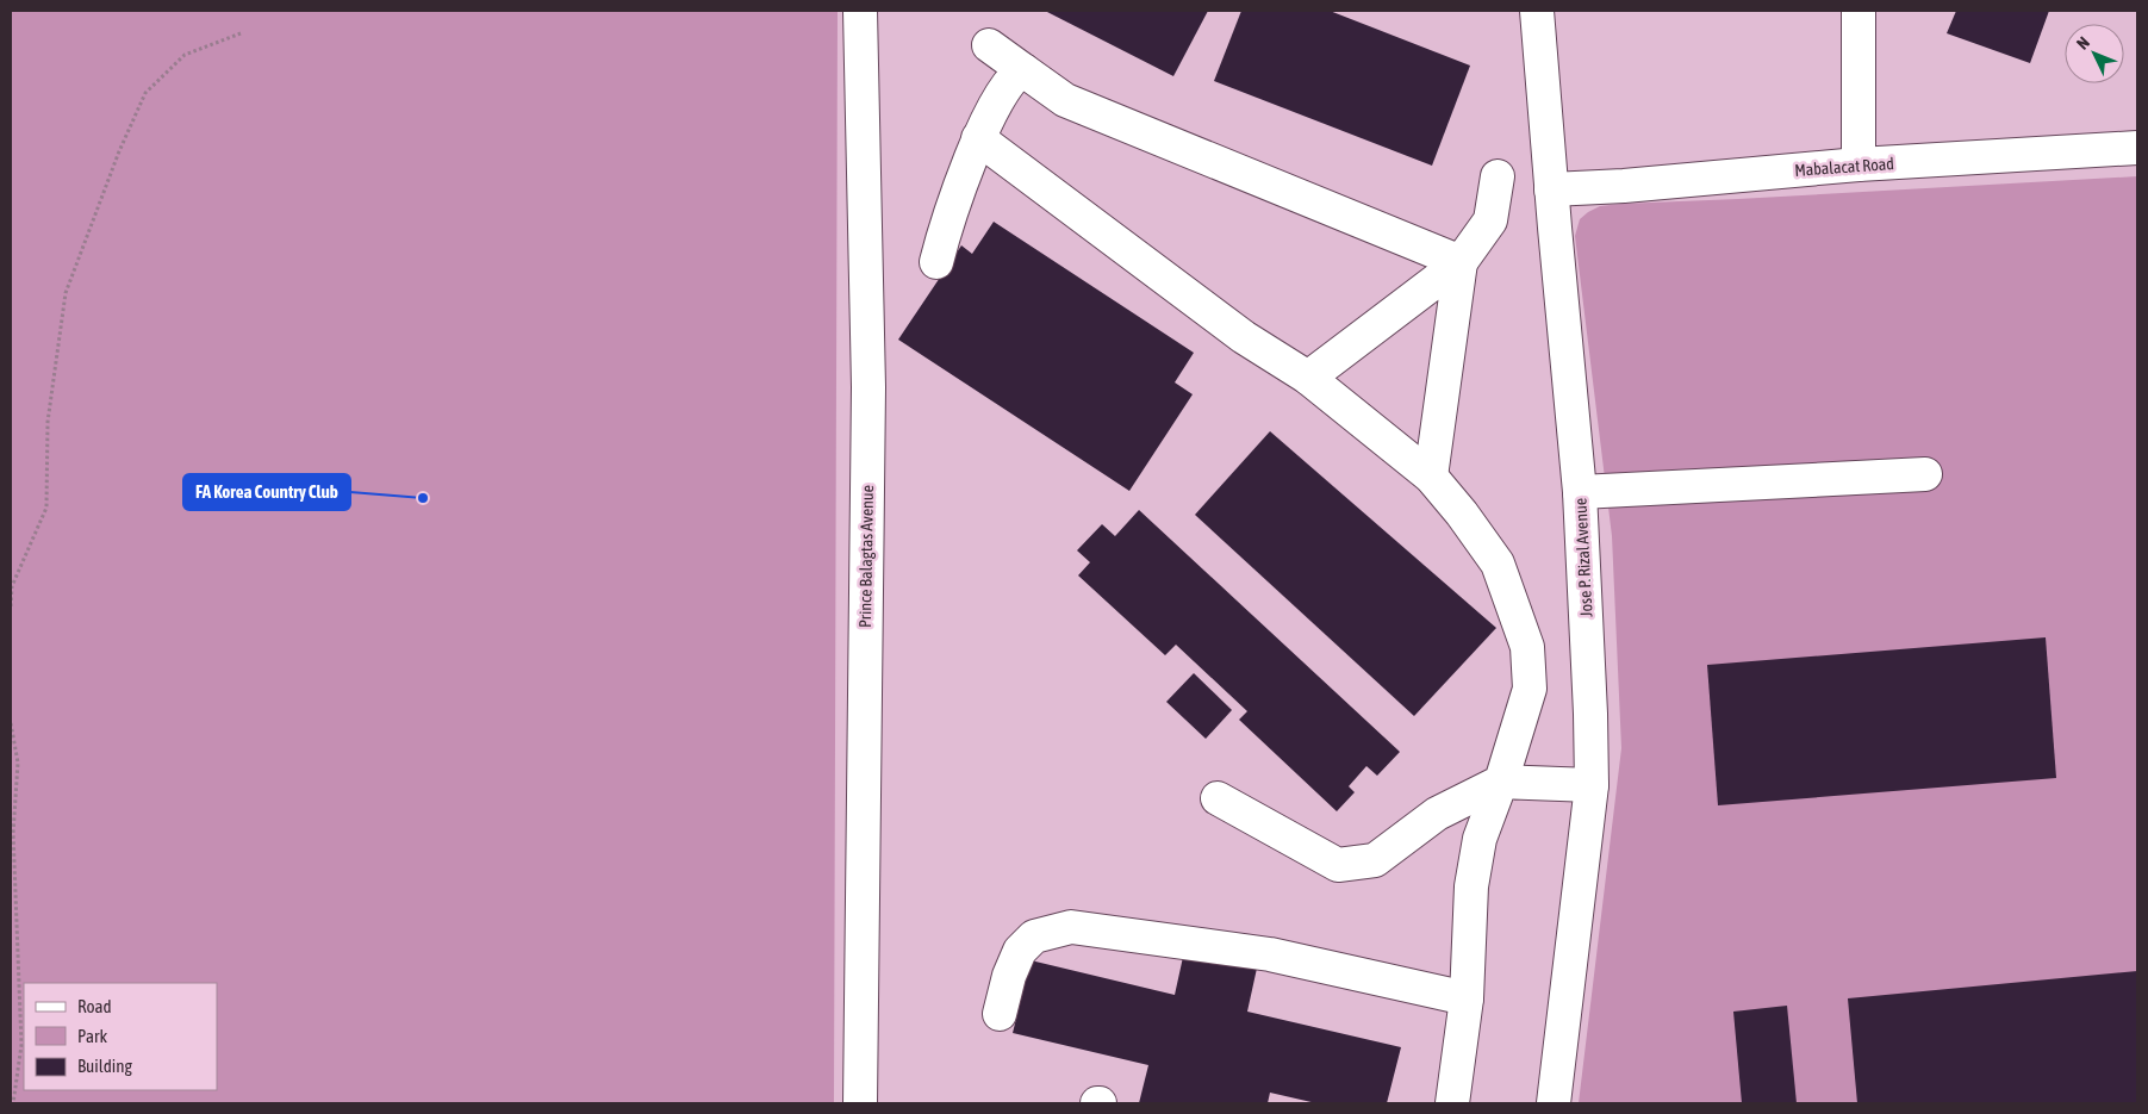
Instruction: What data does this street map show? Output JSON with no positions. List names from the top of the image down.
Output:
{
  "streets": {
    "street": ["Mabalacat Road", "Prince Balagtas Avenue", "Jose P. Rizal Avenue"]
  },
  "crossings": [
    ["Mabalacat Road", "Jose P. Rizal Avenue"]
  ],
  "places": ["FA Korea Country Club"],
  "legend": ["Road", "Park", "Building"],
  "north": "top left"
}
